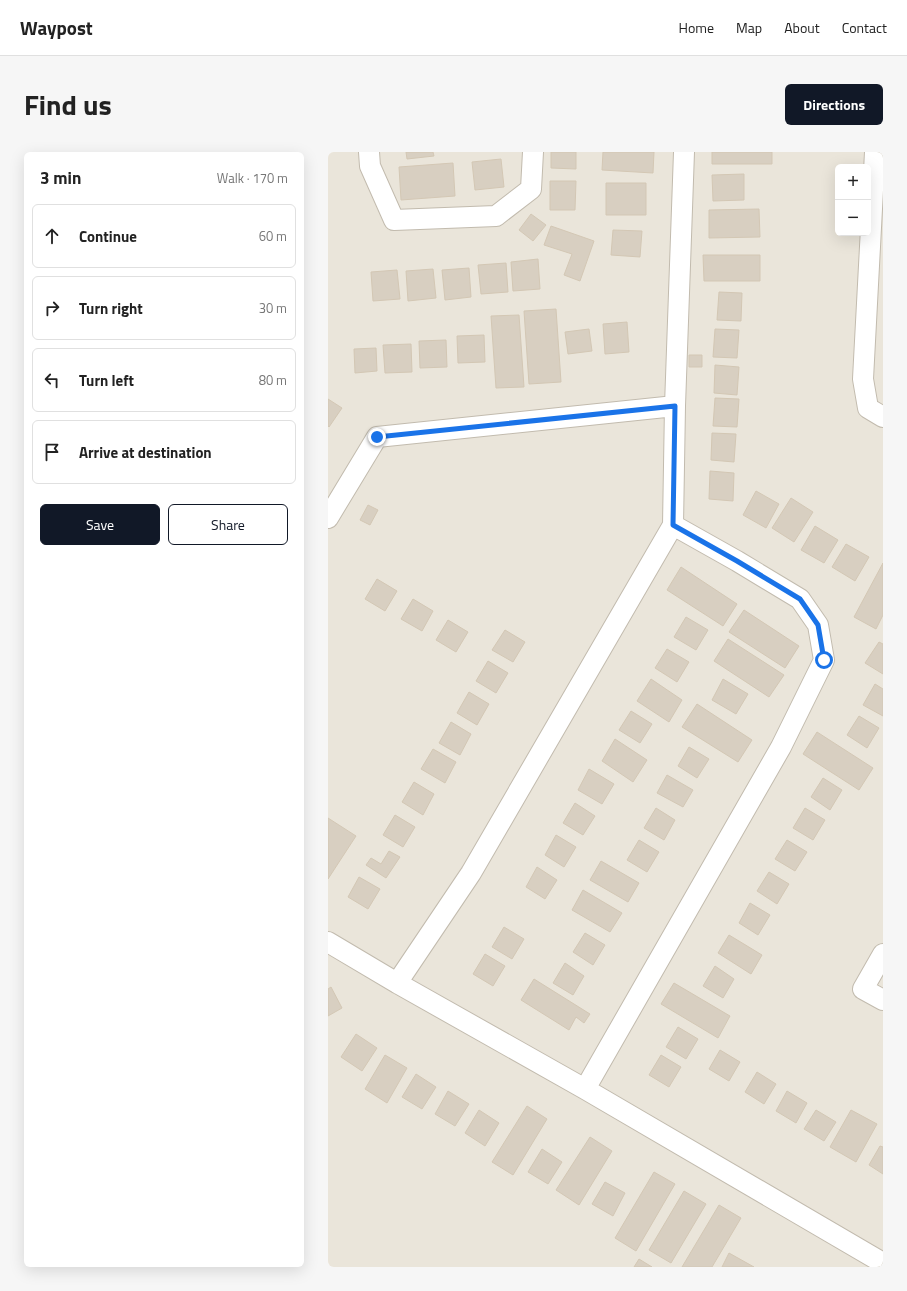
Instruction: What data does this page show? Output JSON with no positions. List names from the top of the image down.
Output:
{
  "page": {
    "header": "Waypost",
    "nav": [
      "Home",
      "Map",
      "About",
      "Contact"
    ],
    "title": "Find us",
    "buttons": [
      "Directions",
      ["Save", "Share"]
    ],
    "heading": ["3 min", "Walk · 170 m"],
    "map_buttons": ["+", "−"],
    "list": [
      ["Continue", "60 m"],
      ["Turn right", "30 m"],
      ["Turn left", "80 m"],
      "Arrive at destination"
    ]
  }
}
